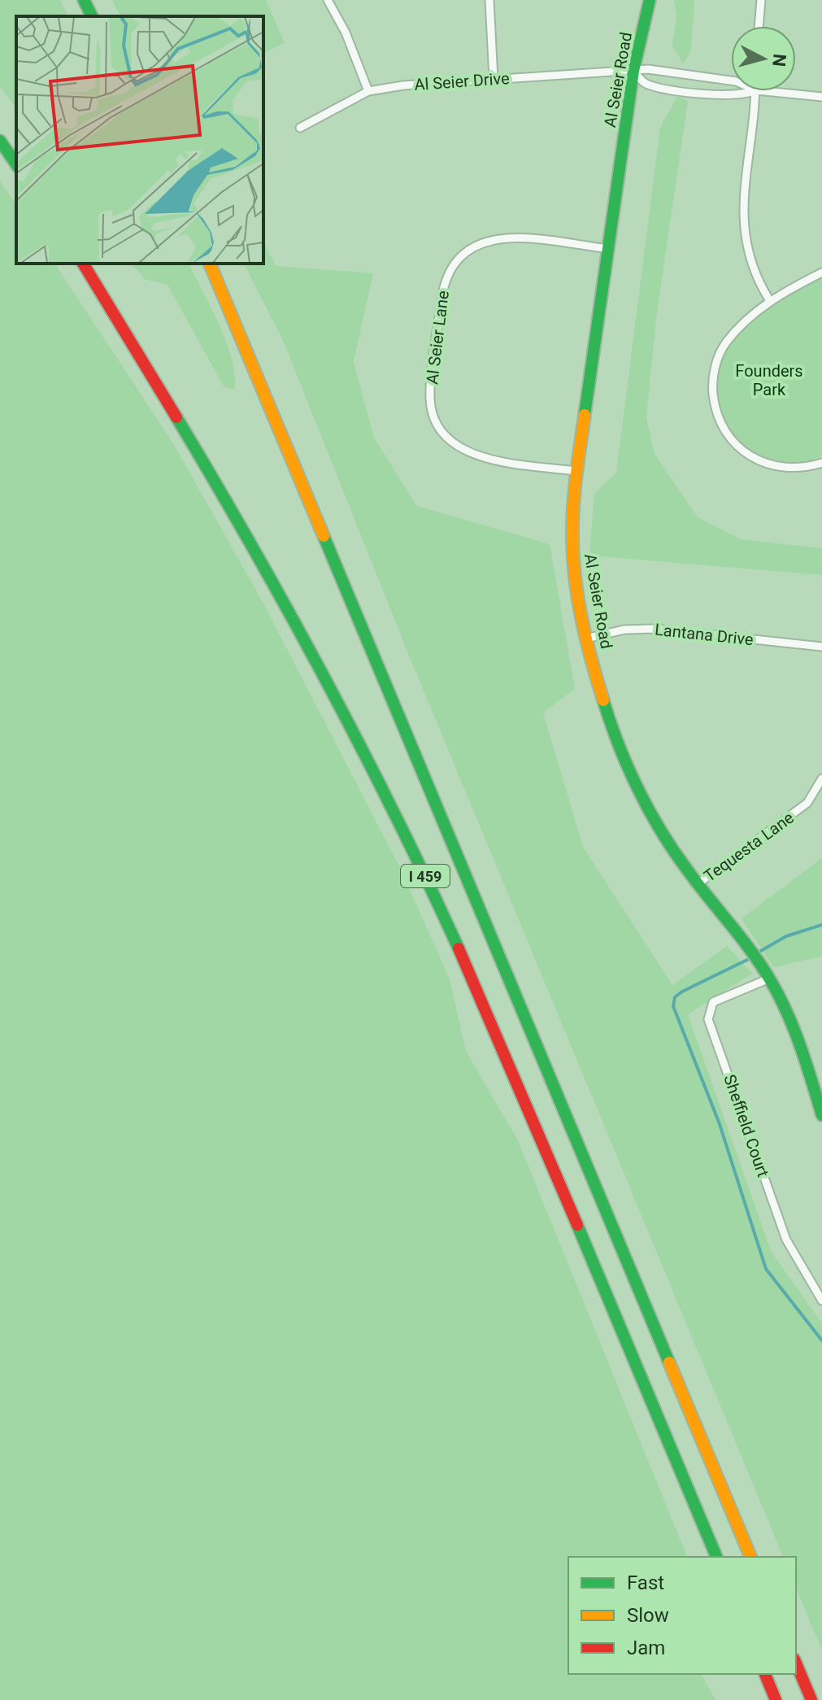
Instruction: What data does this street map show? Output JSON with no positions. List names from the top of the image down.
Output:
{
  "streets": {
    "main road": ["Al Seier Road", "I 459"],
    "street": [
      "Al Seier Drive",
      "Al Seier Lane",
      "Lantana Drive",
      "Tequesta Lane",
      "Sheffield Court"
    ]
  },
  "crossings": [
    ["Al Seier Road", "Al Seier Drive"],
    ["Al Seier Road", "Al Seier Lane"],
    ["Al Seier Road", "Lantana Drive"],
    ["Al Seier Road", "Tequesta Lane"],
    ["Al Seier Road", "Sheffield Court"]
  ],
  "parks": ["Founders Park"],
  "legend": ["Fast", "Slow", "Jam"],
  "north": "right"
}
